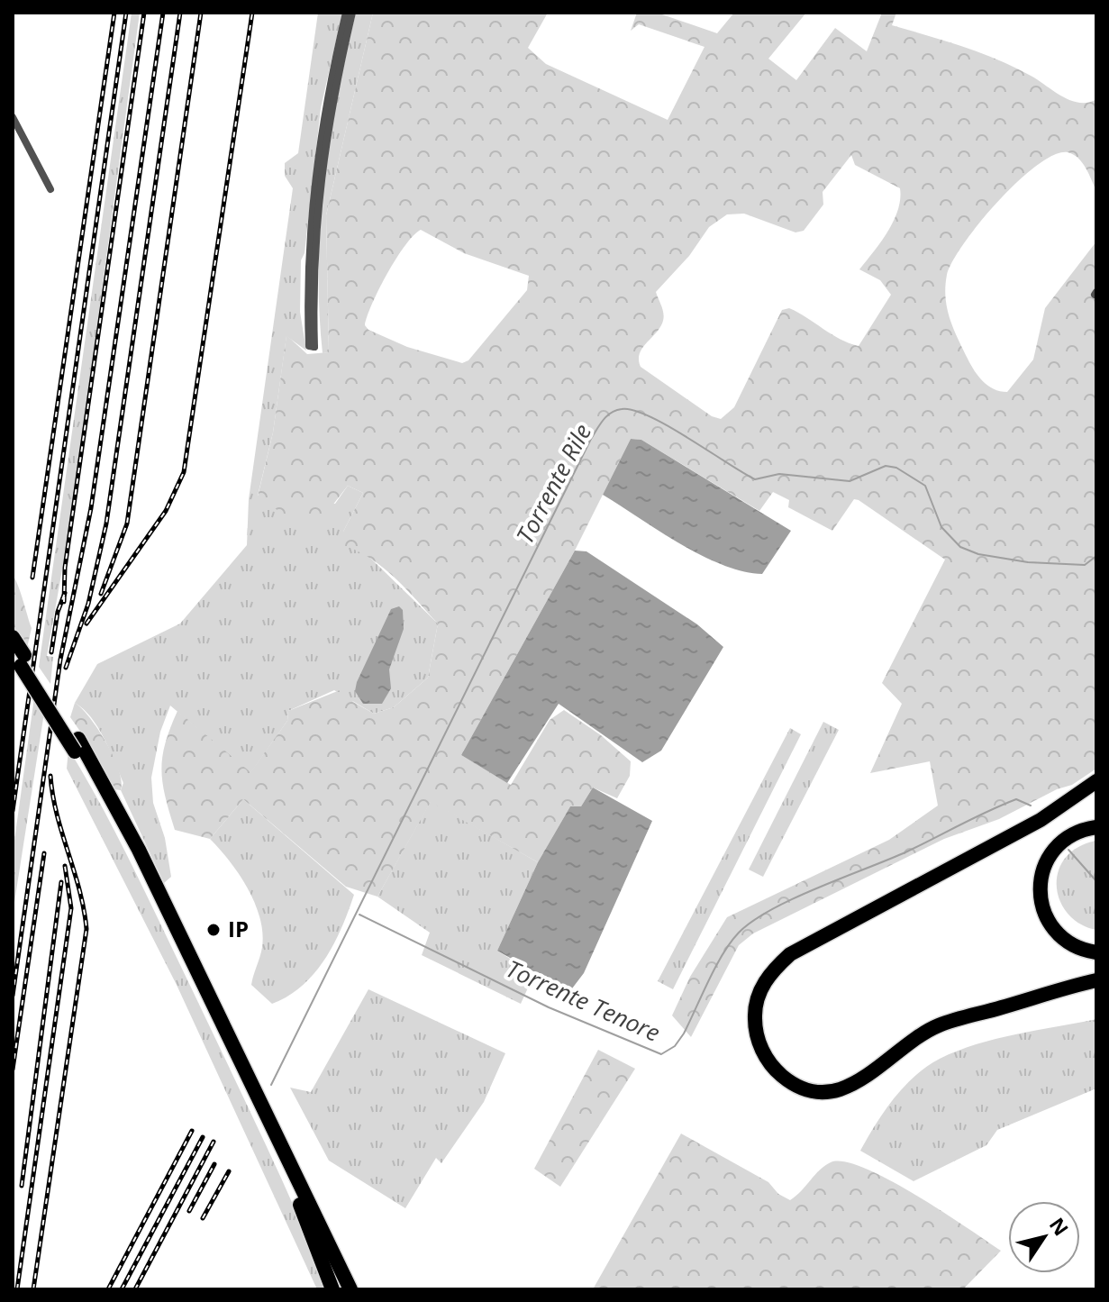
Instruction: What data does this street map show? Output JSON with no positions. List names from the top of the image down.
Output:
{
  "water": ["Torrente Rile", "Torrente Tenore"],
  "places": ["IP"],
  "north": "top right"
}
